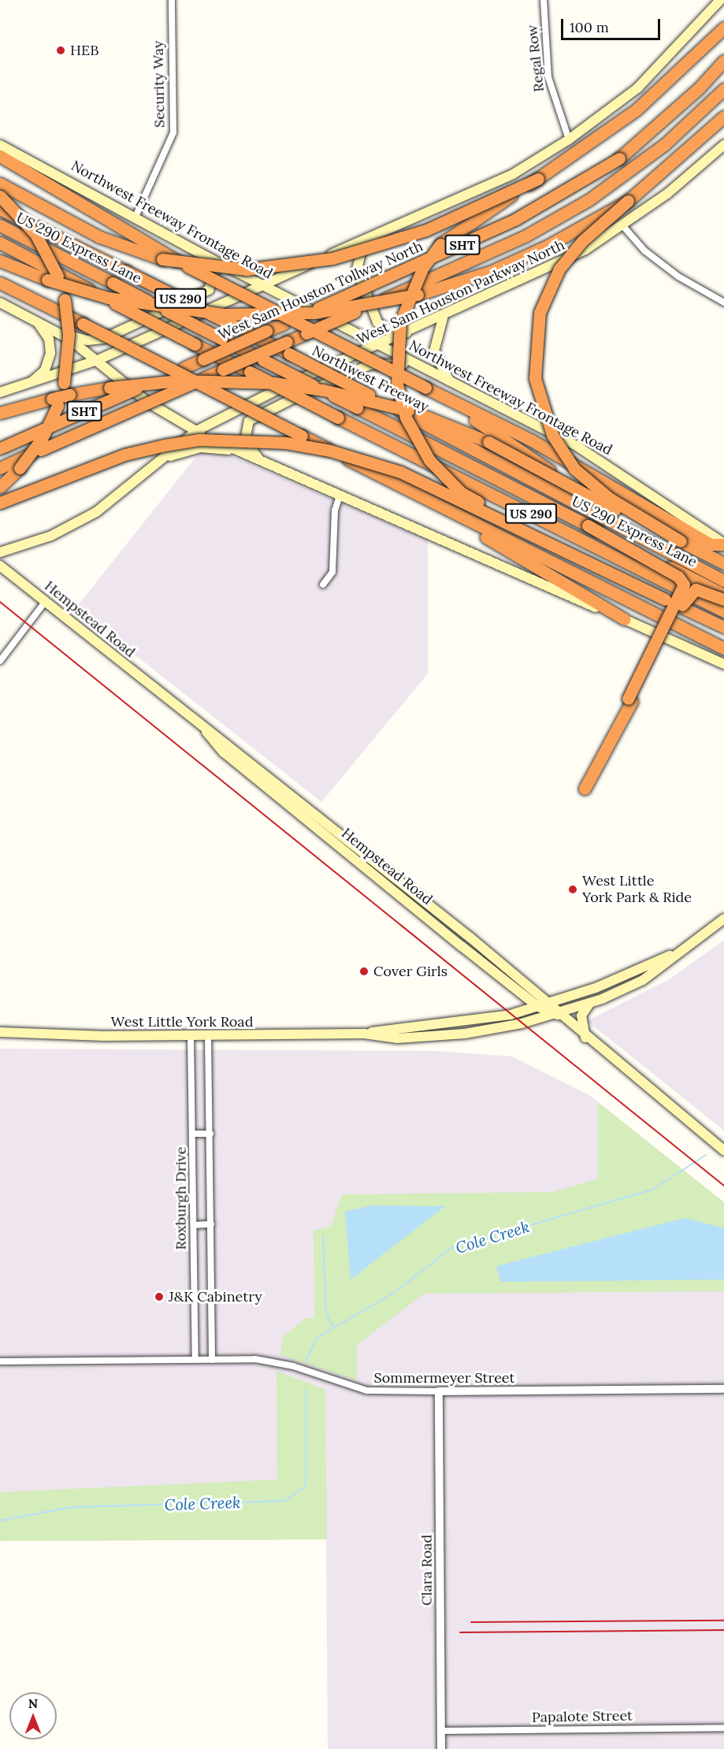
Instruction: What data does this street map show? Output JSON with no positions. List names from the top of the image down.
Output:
{
  "streets": {
    "highway": [
      "SHT",
      "US 290 Express Lane",
      "West Sam Houston Tollway North",
      "US 290",
      "Northwest Freeway"
    ],
    "main road": [
      "Northwest Freeway Frontage Road",
      "West Sam Houston Parkway North",
      "Hempstead Road",
      "West Little York Road"
    ],
    "street": [
      "Regal Row",
      "Security Way",
      "Roxburgh Drive",
      "Sommermeyer Street",
      "Clara Road",
      "Papalote Street"
    ]
  },
  "crossings": [
    ["Security Way", "Northwest Freeway Frontage Road"],
    ["Northwest Freeway Frontage Road", "West Sam Houston Parkway North"],
    ["Hempstead Road", "West Little York Road"],
    ["West Little York Road", "Roxburgh Drive"],
    ["Roxburgh Drive", "Sommermeyer Street"],
    ["Sommermeyer Street", "Clara Road"],
    ["Clara Road", "Papalote Street"]
  ],
  "water": ["Cole Creek"],
  "places": [
    "HEB",
    "West Little York Park & Ride",
    "Cover Girls",
    "J&K Cabinetry"
  ],
  "scale_bar": "100 m",
  "north": "top"
}
